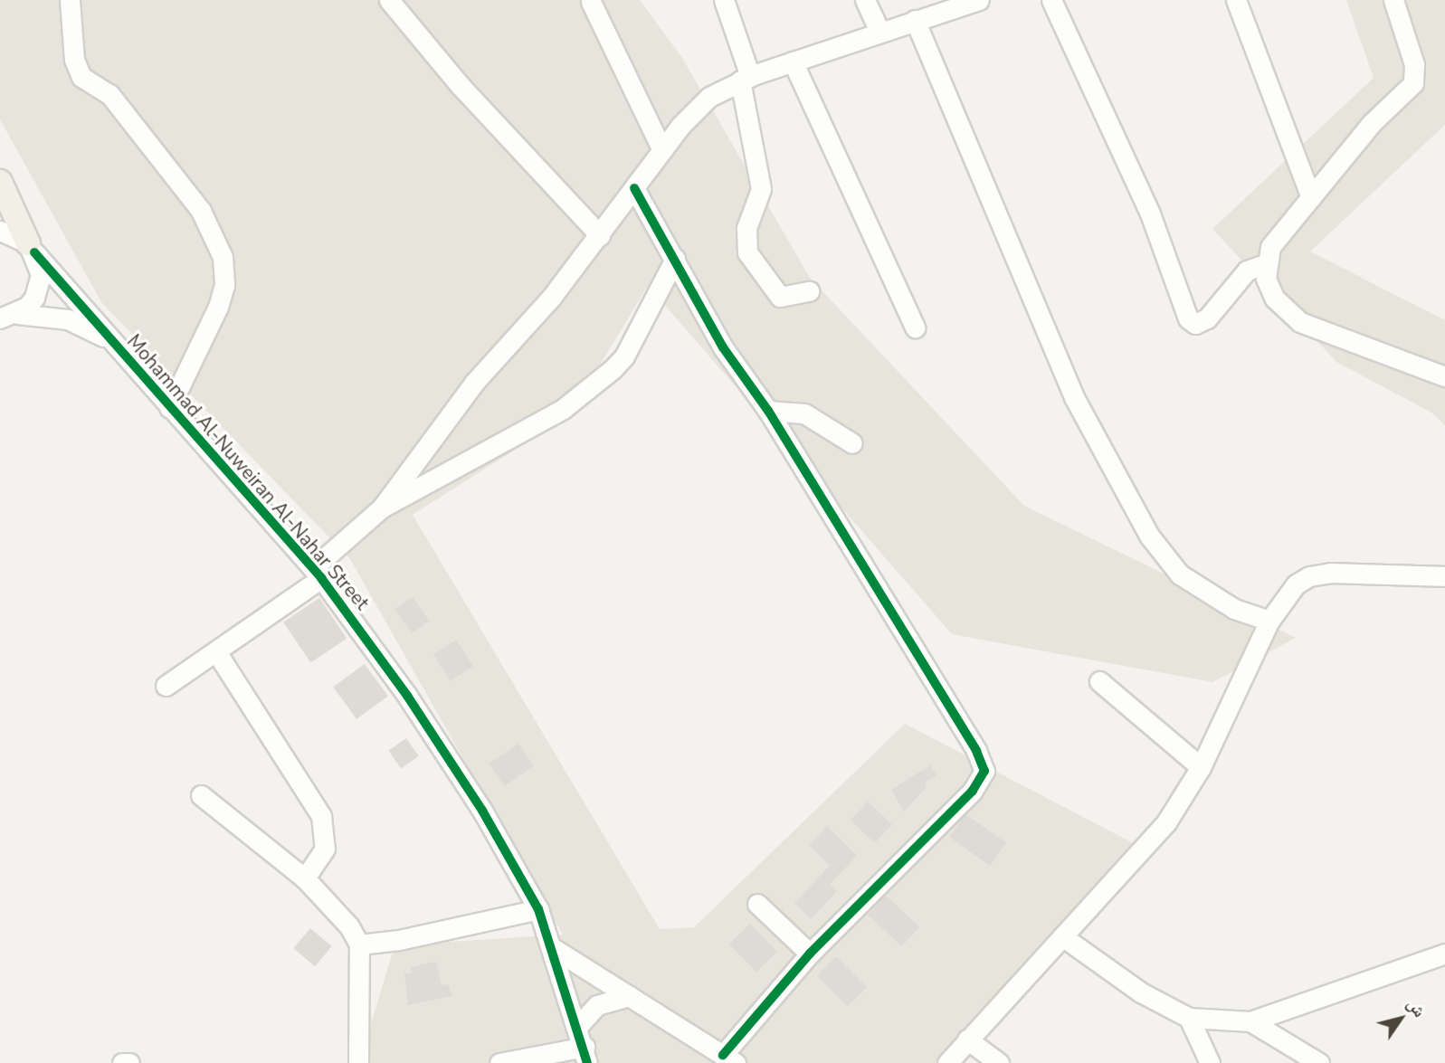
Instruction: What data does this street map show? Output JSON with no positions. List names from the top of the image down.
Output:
{
  "streets": {
    "street": ["Mohammad Al-Nuweiran Al-Nahar Street"]
  },
  "north": "top right"
}
